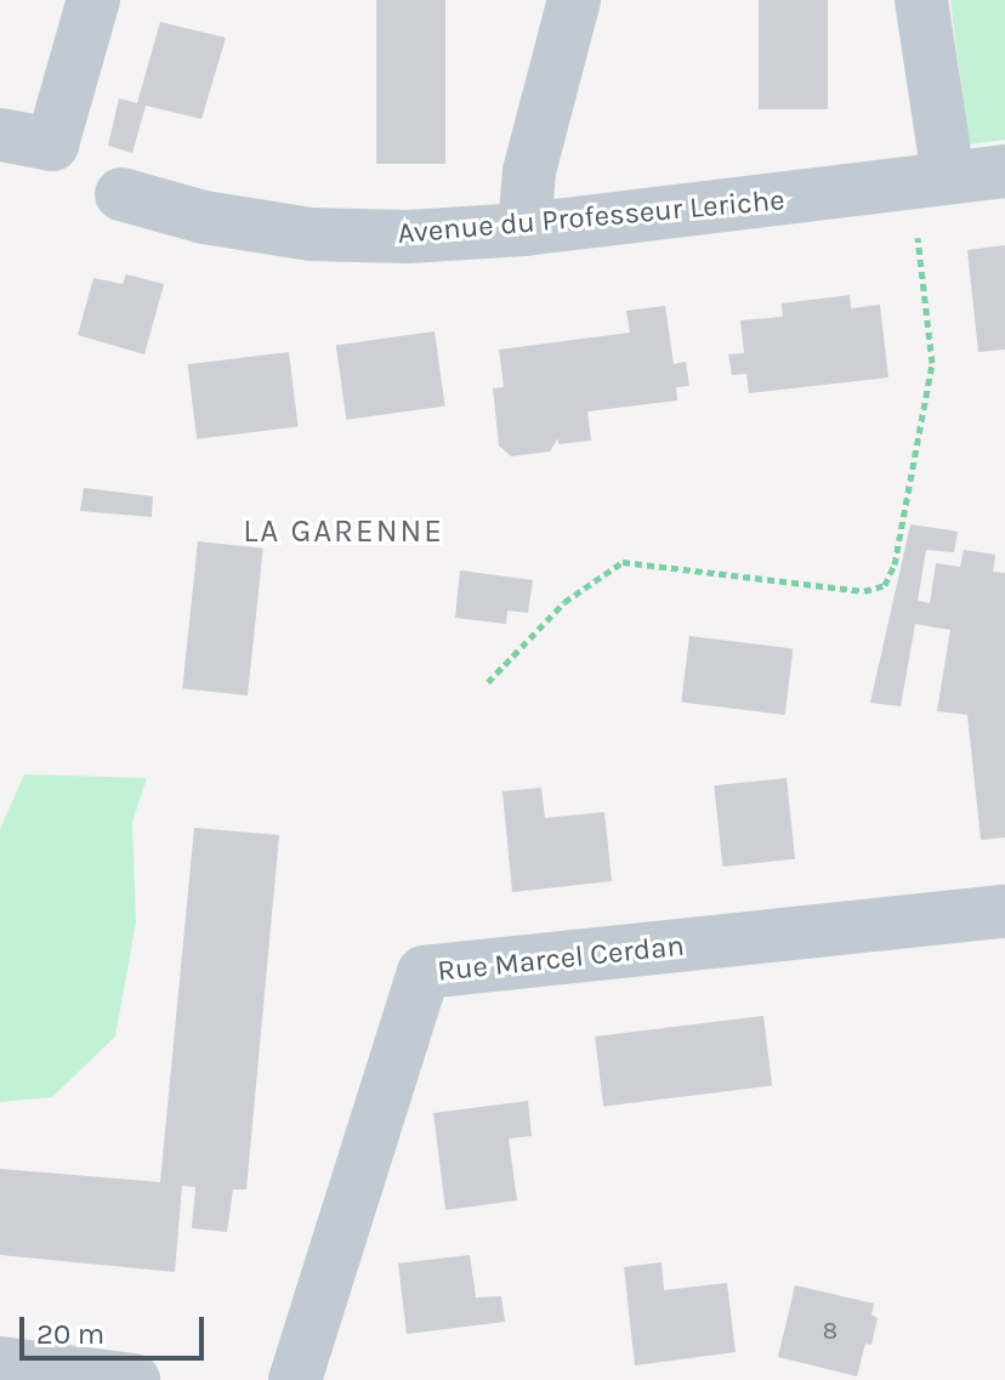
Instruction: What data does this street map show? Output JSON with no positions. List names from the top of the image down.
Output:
{
  "streets": {
    "street": ["Avenue du Professeur Leriche", "Rue Marcel Cerdan"]
  },
  "districts": ["LA GARENNE"],
  "house_numbers": ["8"],
  "scale_bar": "20 m"
}
